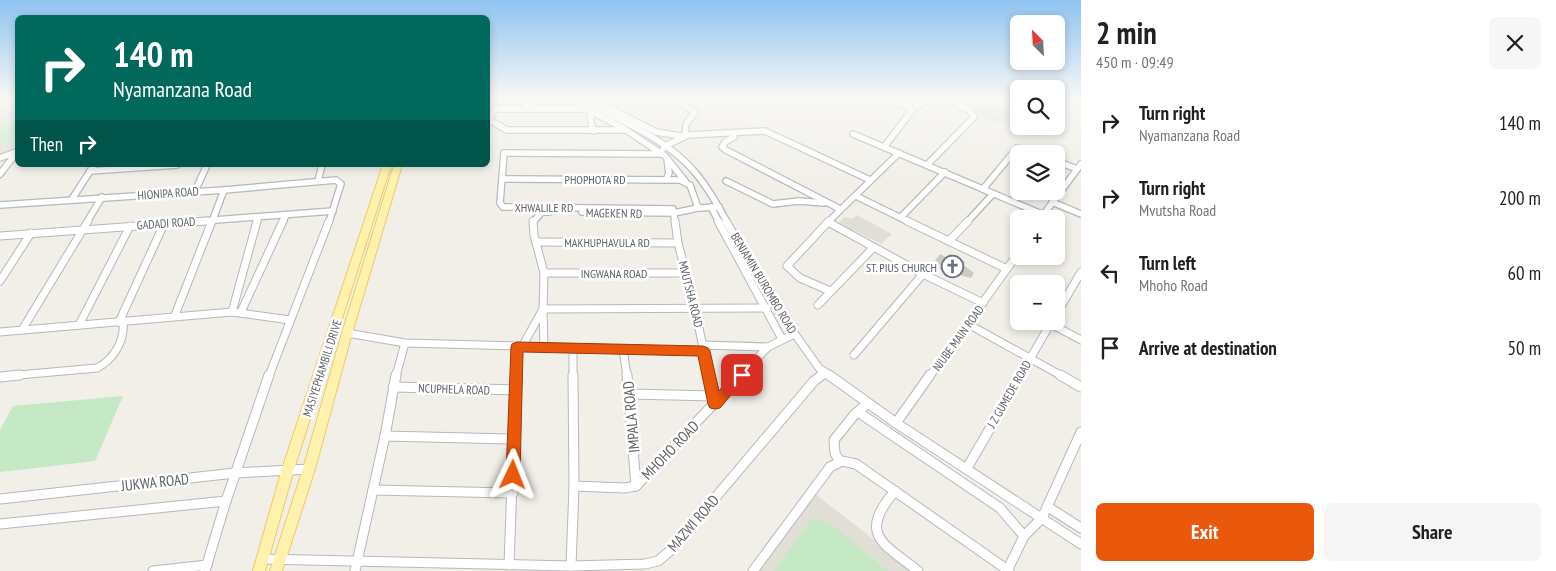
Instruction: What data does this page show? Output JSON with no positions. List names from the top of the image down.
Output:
{
  "streets": {
    "main road": ["MASIYEPHAMBILI DRIVE"],
    "street": [
      "PHOPHOTA RD",
      "HIONIPA ROAD",
      "XHWALILE RD",
      "MAGEKEN RD",
      "GADADI ROAD",
      "MAKHUPHAVULA RD",
      "INGWANA ROAD",
      "BENJAMIN BUROMBO ROAD",
      "MVUTSHA ROAD",
      "NJUBE MAIN ROAD",
      "NCUPHELA ROAD",
      "J Z GUMEDE ROAD",
      "IMPALA ROAD",
      "MHOHO ROAD",
      "JUKWA ROAD",
      "MAZWI ROAD"
    ]
  },
  "crossings": [
    ["PHOPHOTA RD", "XHWALILE RD"],
    ["HIONIPA ROAD", "GADADI ROAD"],
    ["XHWALILE RD", "MAGEKEN RD"],
    ["XHWALILE RD", "MVUTSHA ROAD"],
    ["MAGEKEN RD", "MAKHUPHAVULA RD"],
    ["MAGEKEN RD", "BENJAMIN BUROMBO ROAD"],
    ["MAGEKEN RD", "MVUTSHA ROAD"],
    ["MAKHUPHAVULA RD", "MVUTSHA ROAD"],
    ["INGWANA ROAD", "MVUTSHA ROAD"],
    ["BENJAMIN BUROMBO ROAD", "NJUBE MAIN ROAD"],
    ["BENJAMIN BUROMBO ROAD", "J Z GUMEDE ROAD"],
    ["BENJAMIN BUROMBO ROAD", "MHOHO ROAD"],
    ["BENJAMIN BUROMBO ROAD", "MAZWI ROAD"],
    ["MVUTSHA ROAD", "MHOHO ROAD"],
    ["MASIYEPHAMBILI DRIVE", "JUKWA ROAD"],
    ["MASIYEPHAMBILI DRIVE", "MAZWI ROAD"],
    ["IMPALA ROAD", "MHOHO ROAD"]
  ],
  "places": {
    "church": ["ST. PIUS CHURCH"]
  },
  "north": "top left",
  "page": {
    "heading": ["2 min", "450 m · 09:49"],
    "map_buttons": ["+", "−"],
    "turn": ["140 m", "Nyamanzana Road"],
    "list": [
      {
        "name": "Turn right",
        "note": "Nyamanzana Road",
        "value": "140 m"
      },
      {
        "name": "Turn right",
        "note": "Mvutsha Road",
        "value": "200 m"
      },
      {
        "name": "Turn left",
        "note": "Mhoho Road",
        "value": "60 m"
      },
      {
        "name": "Arrive at destination",
        "value": "50 m"
      }
    ],
    "then": "Then",
    "buttons": ["Exit", "Share"]
  }
}
